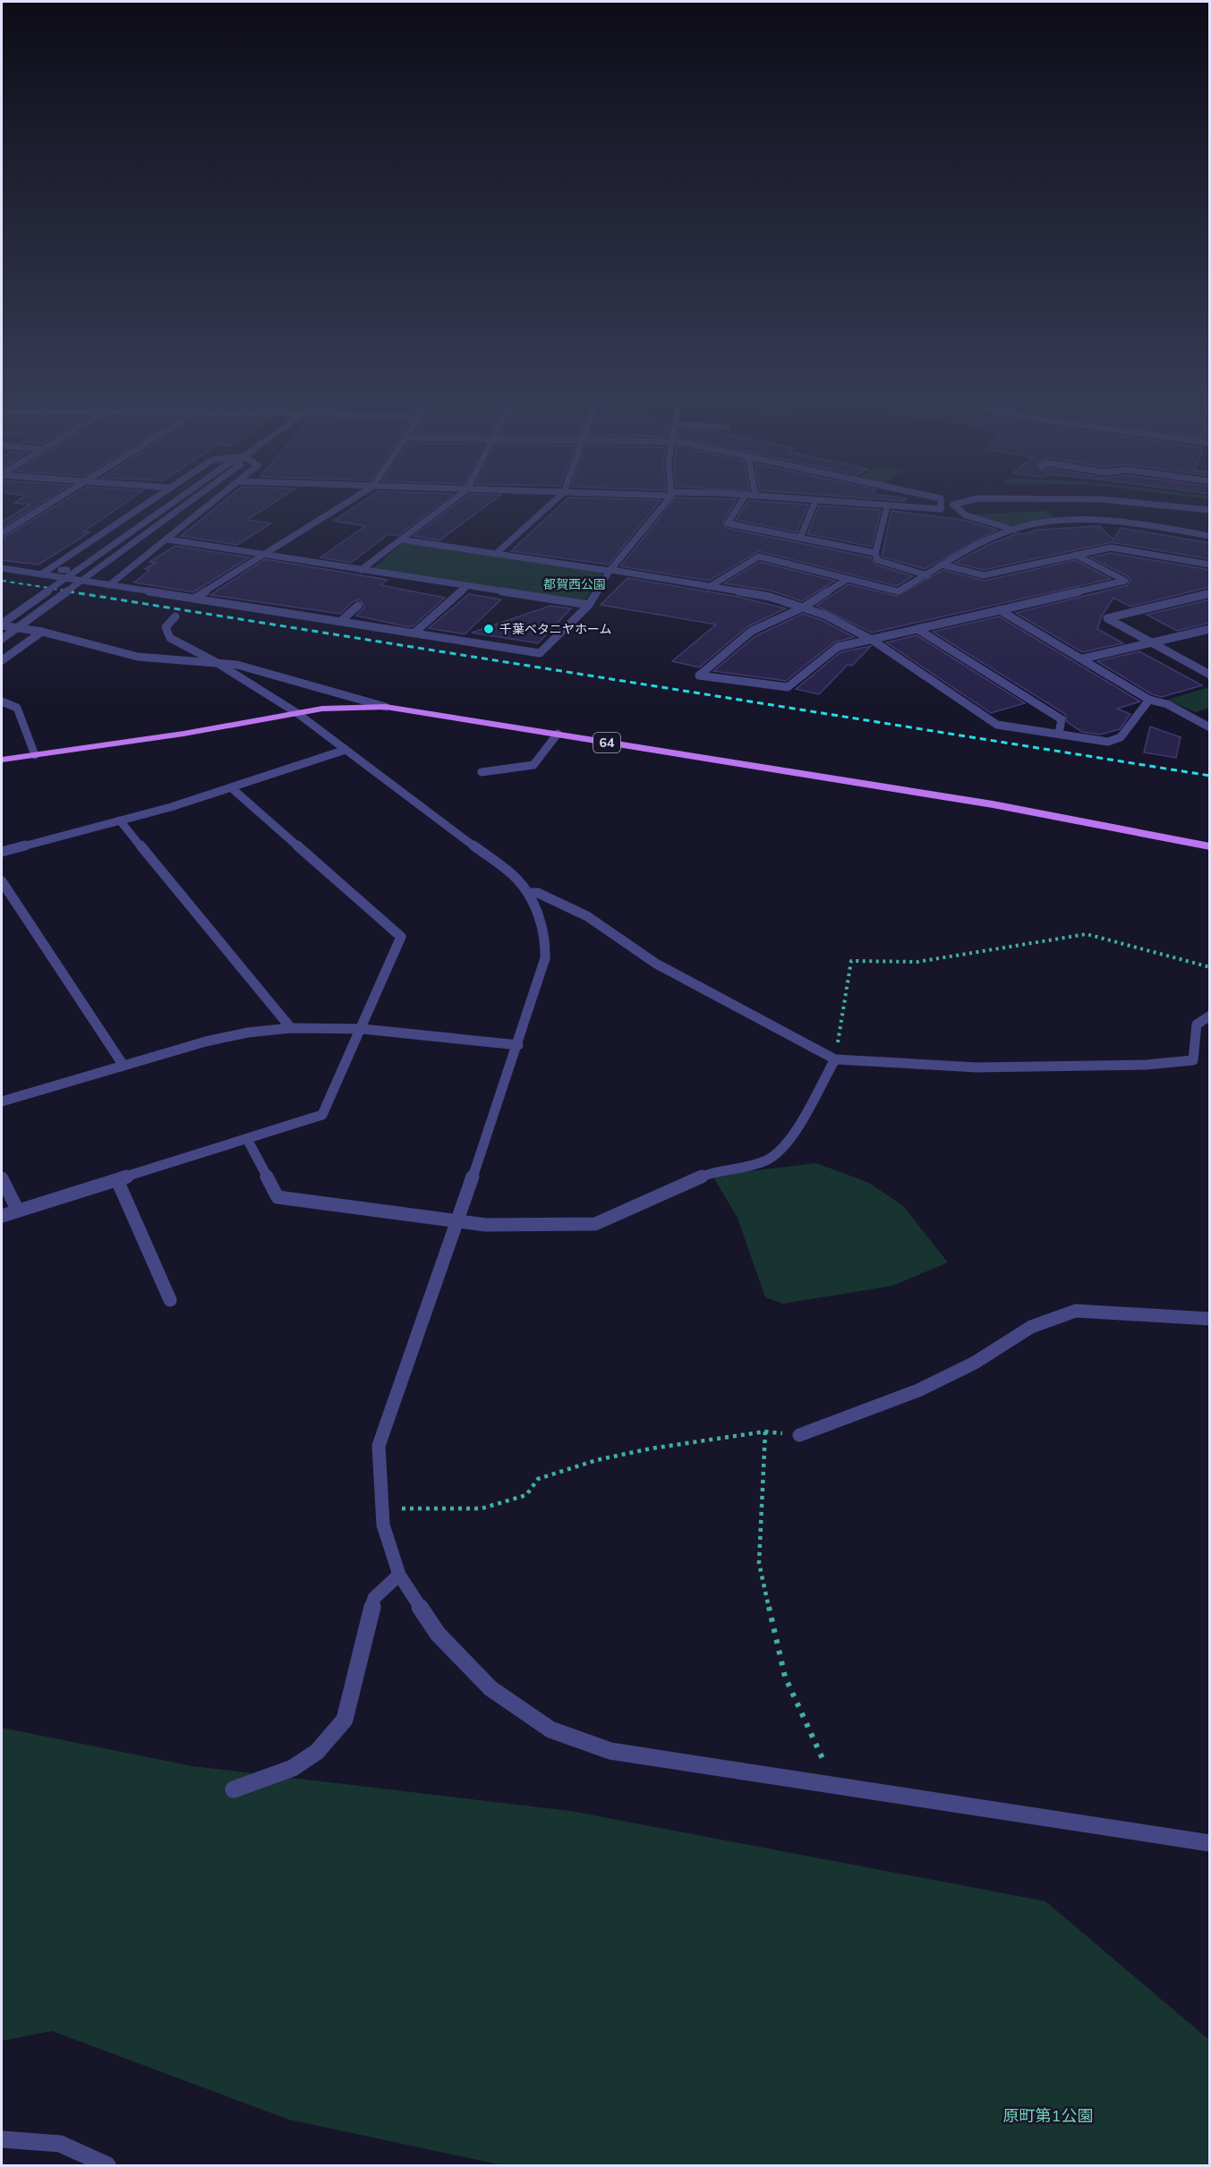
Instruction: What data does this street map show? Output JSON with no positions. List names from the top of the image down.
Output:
{
  "streets": {
    "main road": ["64"]
  },
  "parks": ["都賀西公園", "原町第1公園"],
  "places": ["千葉ベタニヤホーム"]
}
